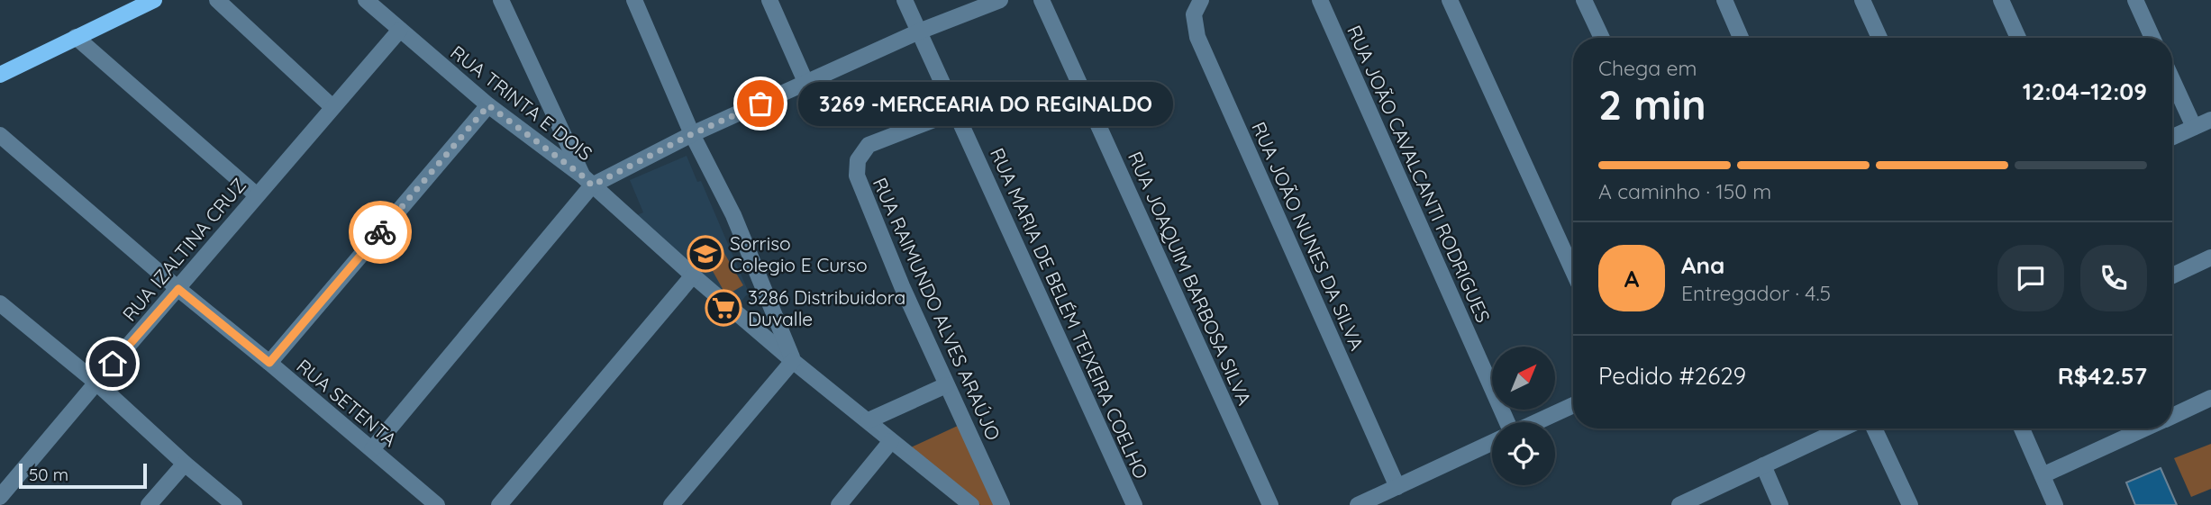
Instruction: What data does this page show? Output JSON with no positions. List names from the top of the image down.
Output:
{
  "streets": {
    "street": [
      "RUA TRINTA E DOIS",
      "RUA JOÃO CAVALCANTI RODRIGUES",
      "RUA JOÃO NUNES DA SILVA",
      "RUA IZALTINA CRUZ",
      "RUA JOAQUIM BARBOSA SILVA",
      "RUA RAIMUNDO ALVES ARAÚJO",
      "RUA MARIA DE BELÉM TEIXEIRA COELHO",
      "RUA SETENTA"
    ]
  },
  "crossings": [
    ["RUA TRINTA E DOIS", "RUA IZALTINA CRUZ"],
    ["RUA IZALTINA CRUZ", "RUA SETENTA"],
    ["RUA RAIMUNDO ALVES ARAÚJO", "RUA MARIA DE BELÉM TEIXEIRA COELHO"]
  ],
  "places": {
    "other": ["3269 -MERCEARIA DO REGINALDO"],
    "school or university": ["Sorriso Colegio E Curso"],
    "supermarket": ["3286 Distribuidora Duvalle"]
  },
  "scale_bar": "50 m",
  "north": "top right",
  "page": {
    "heading": ["2 min", "Chega em", "12:04–12:09"],
    "panel": [
      "Ana",
      "Entregador · 4.5",
      "Pedido #2629",
      "R$42.57"
    ],
    "bubble": "3269 -MERCEARIA DO REGINALDO",
    "bar": "A caminho · 150 m",
    "round": "A",
    "scale": "50 m"
  }
}
